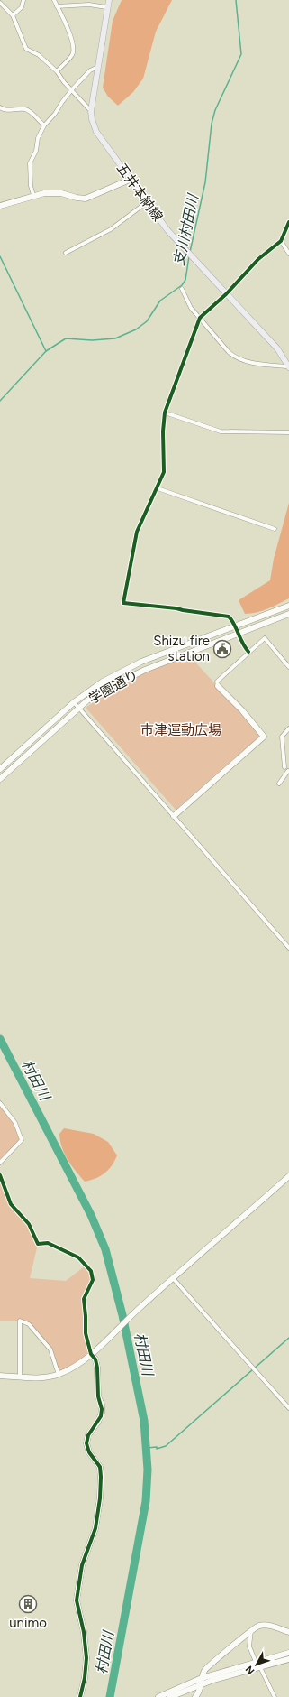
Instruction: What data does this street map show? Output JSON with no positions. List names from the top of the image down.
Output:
{
  "streets": {
    "main road": ["五井本納線"],
    "street": ["学園通り"]
  },
  "water": ["支川村田川", "村田川"],
  "parks": ["市津運動広場"],
  "places": {
    "public building": ["Shizu fire station"],
    "building": ["unimo"]
  },
  "north": "bottom left"
}
